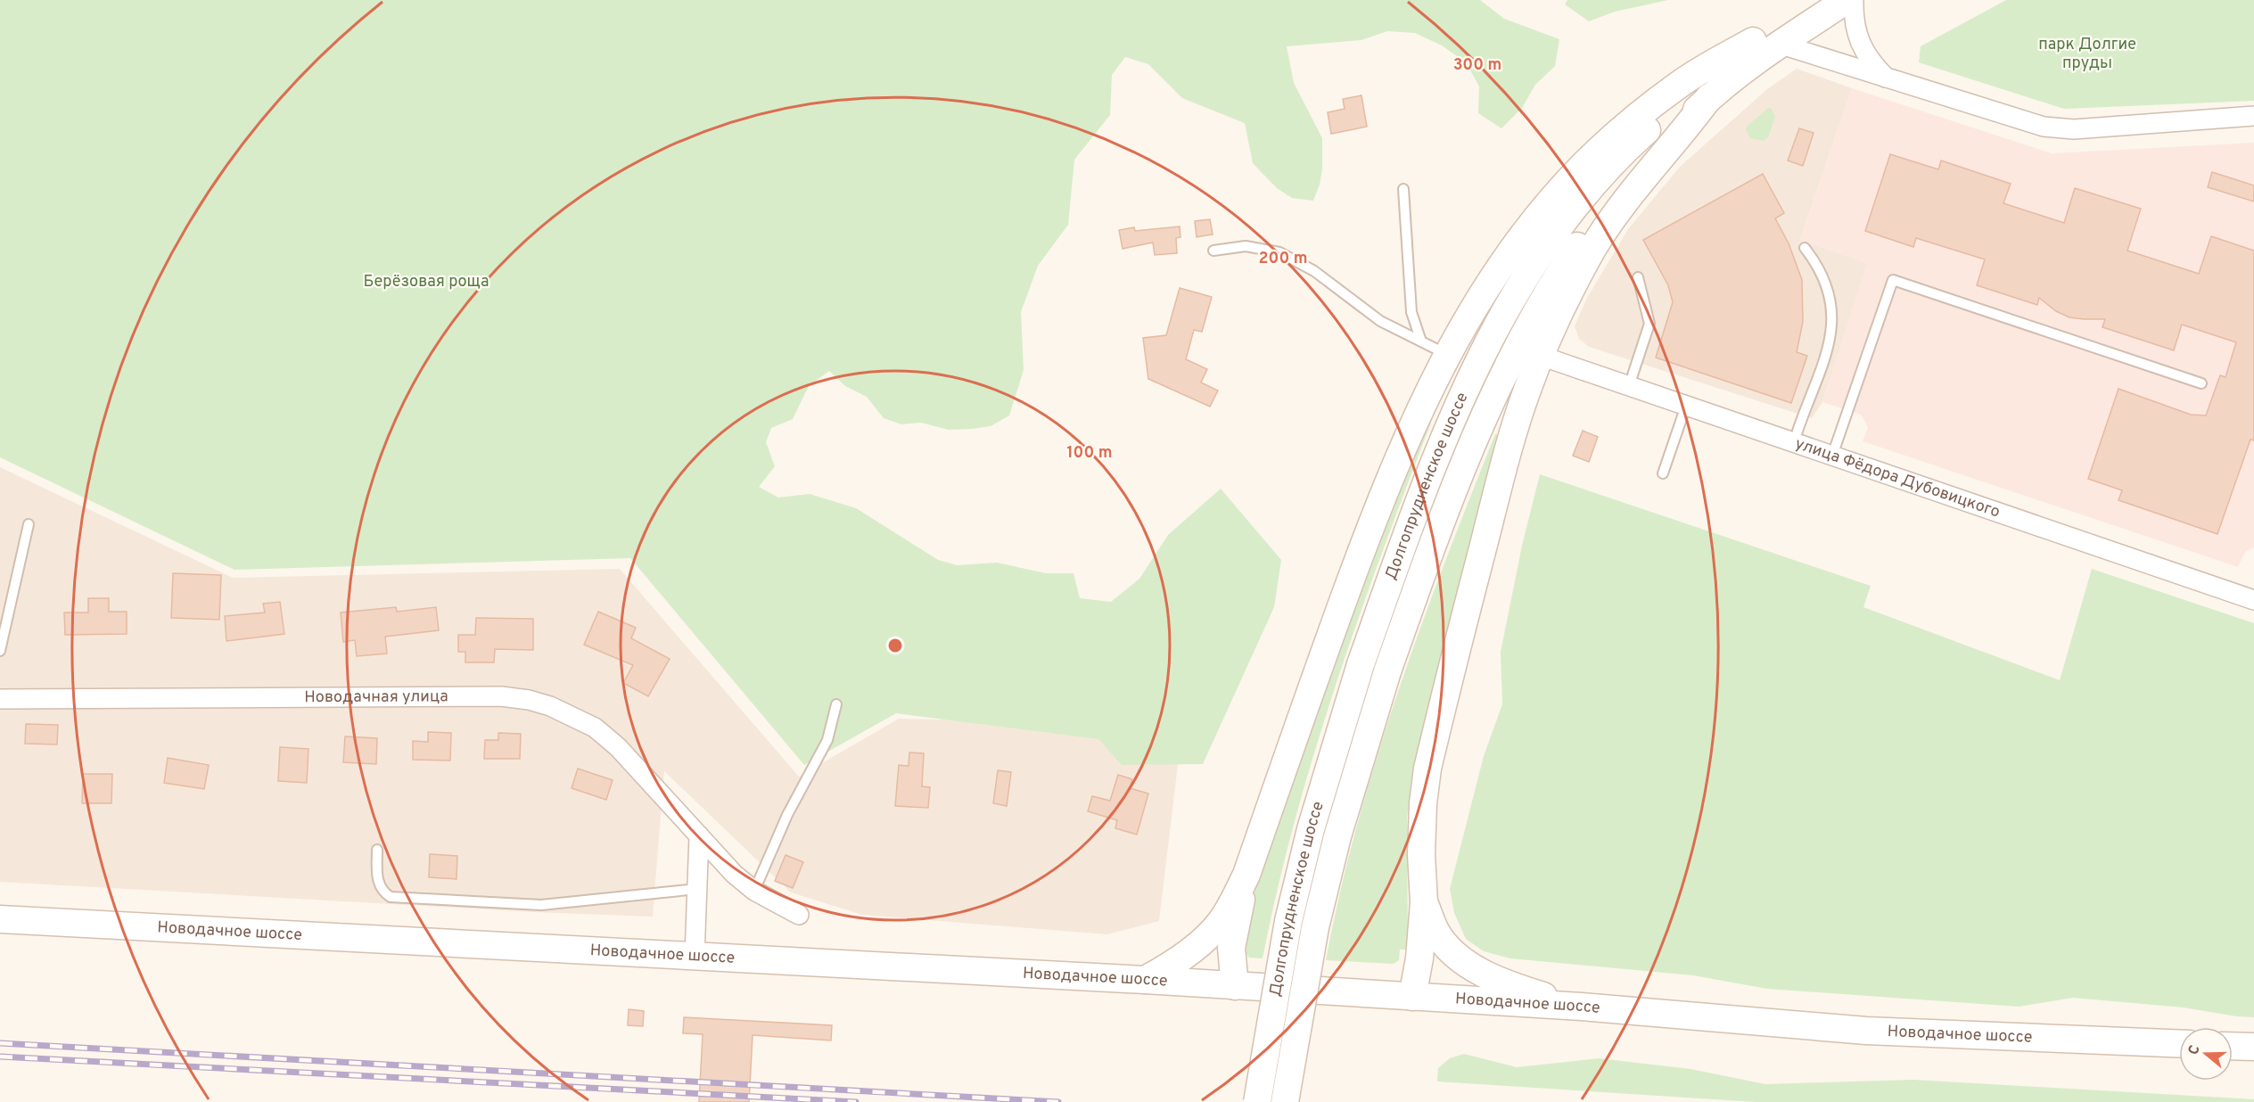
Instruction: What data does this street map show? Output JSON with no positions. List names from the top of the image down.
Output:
{
  "streets": {
    "street": [
      "улица Фёдора Дубовицкого",
      "Долгопрудненское шоссе",
      "Новодачная улица",
      "Новодачное шоссе"
    ]
  },
  "parks": ["парк Долгие пруды", "Берёзовая роща"],
  "north": "left",
  "rings": ["300 m", "200 m", "100 m"]
}
